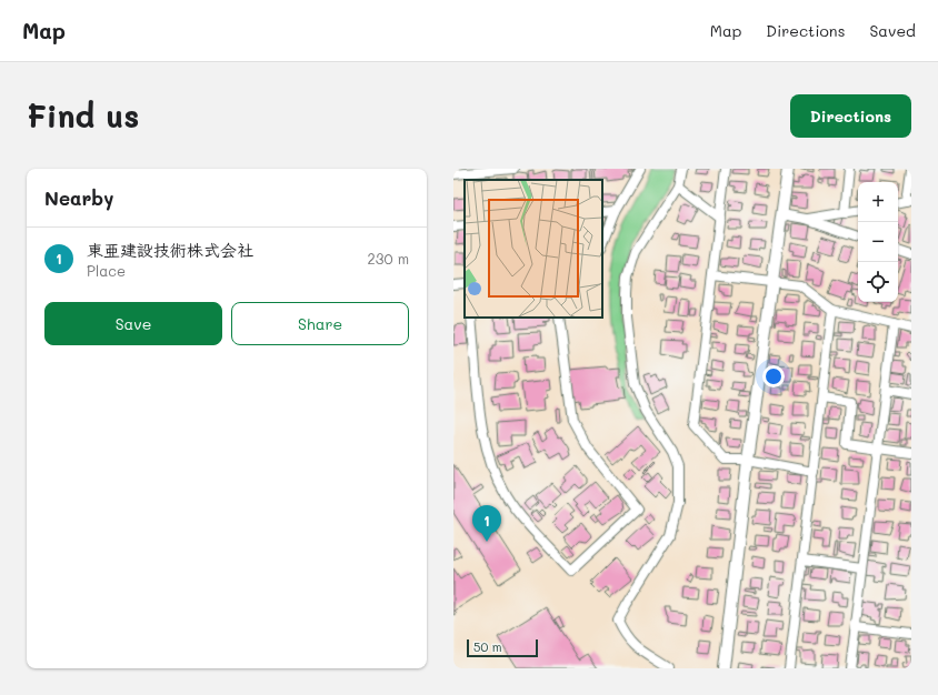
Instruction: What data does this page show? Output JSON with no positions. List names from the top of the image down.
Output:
{
  "scale_bar": "50 m",
  "page": {
    "header": "Map",
    "nav": ["Map", "Directions", "Saved"],
    "buttons": [
      "Directions",
      ["Save", "Share"]
    ],
    "title": "Find us",
    "heading": "Nearby",
    "map_buttons": ["+", "−"],
    "list": [
      {
        "mark": "1",
        "name": "東亜建設技術株式会社",
        "note": "Place",
        "value": "230 m"
      }
    ],
    "pins": "1",
    "scale": "50 m"
  }
}
